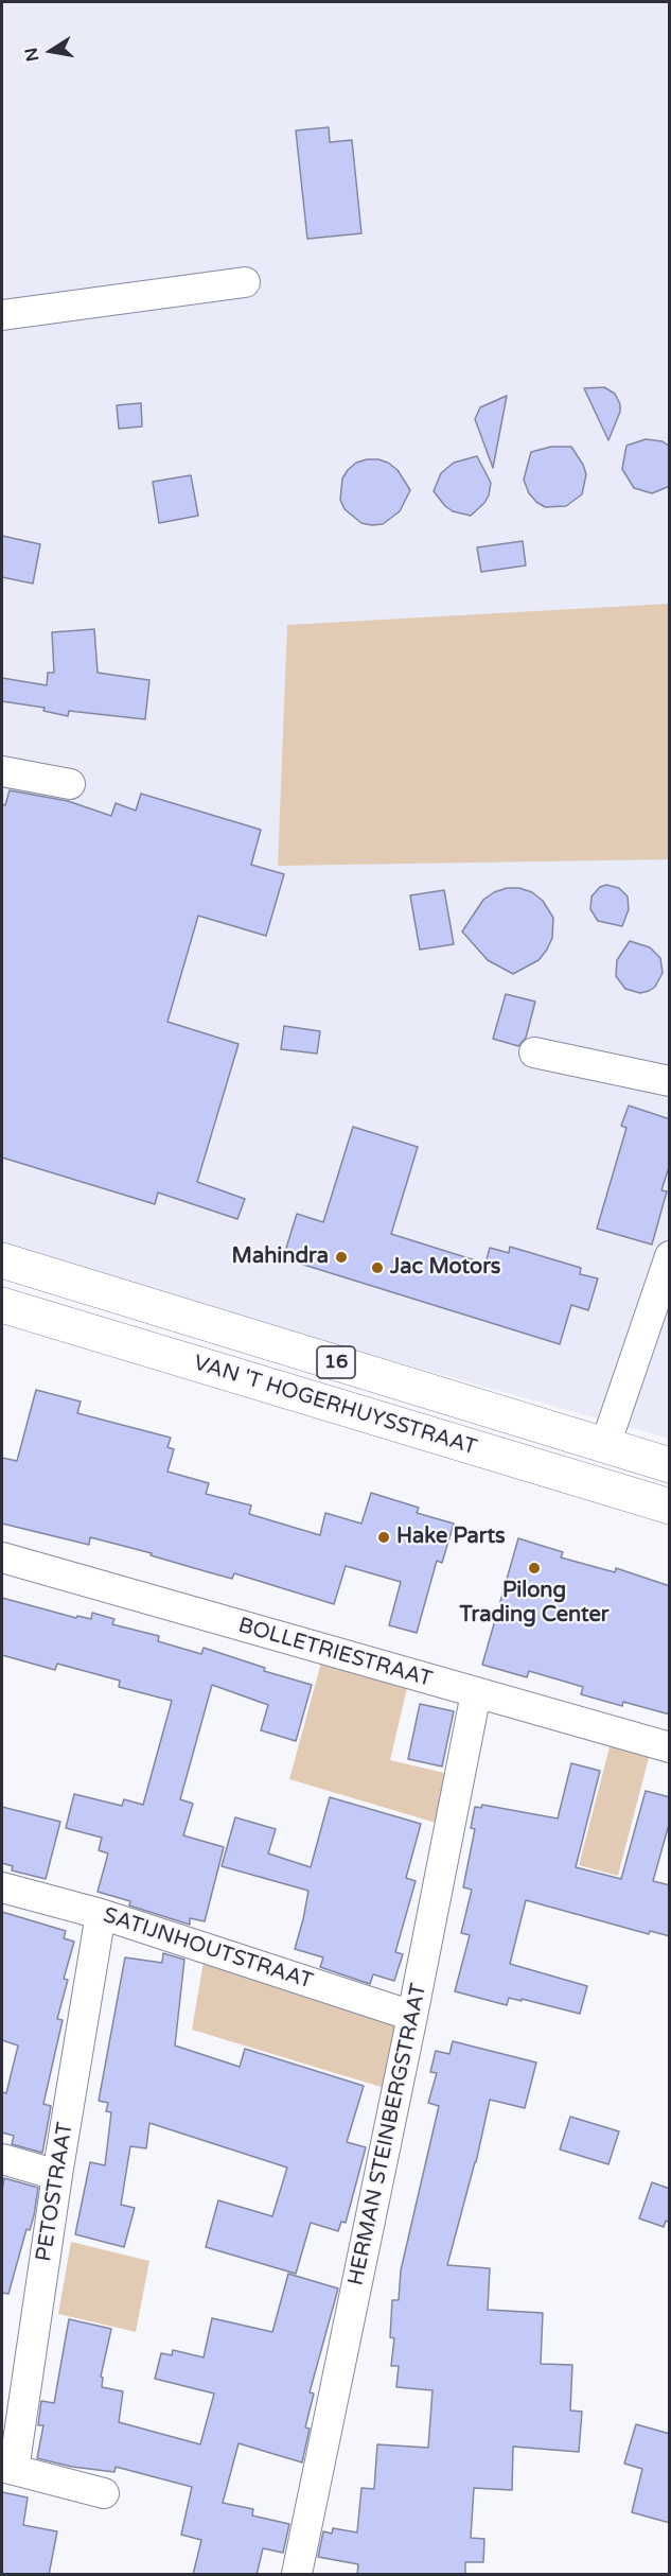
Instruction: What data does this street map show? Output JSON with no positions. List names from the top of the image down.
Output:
{
  "streets": {
    "main road": ["16", "VAN 'T HOGERHUYSSTRAAT"],
    "street": [
      "BOLLETRIESTRAAT",
      "SATIJNHOUTSTRAAT",
      "HERMAN STEINBERGSTRAAT",
      "PETOSTRAAT"
    ]
  },
  "crossings": [
    ["BOLLETRIESTRAAT", "HERMAN STEINBERGSTRAAT"],
    ["SATIJNHOUTSTRAAT", "HERMAN STEINBERGSTRAAT"],
    ["SATIJNHOUTSTRAAT", "PETOSTRAAT"]
  ],
  "places": [
    "Mahindra",
    "Jac Motors",
    "Hake Parts",
    "Pilong Trading Center"
  ],
  "north": "left"
}
